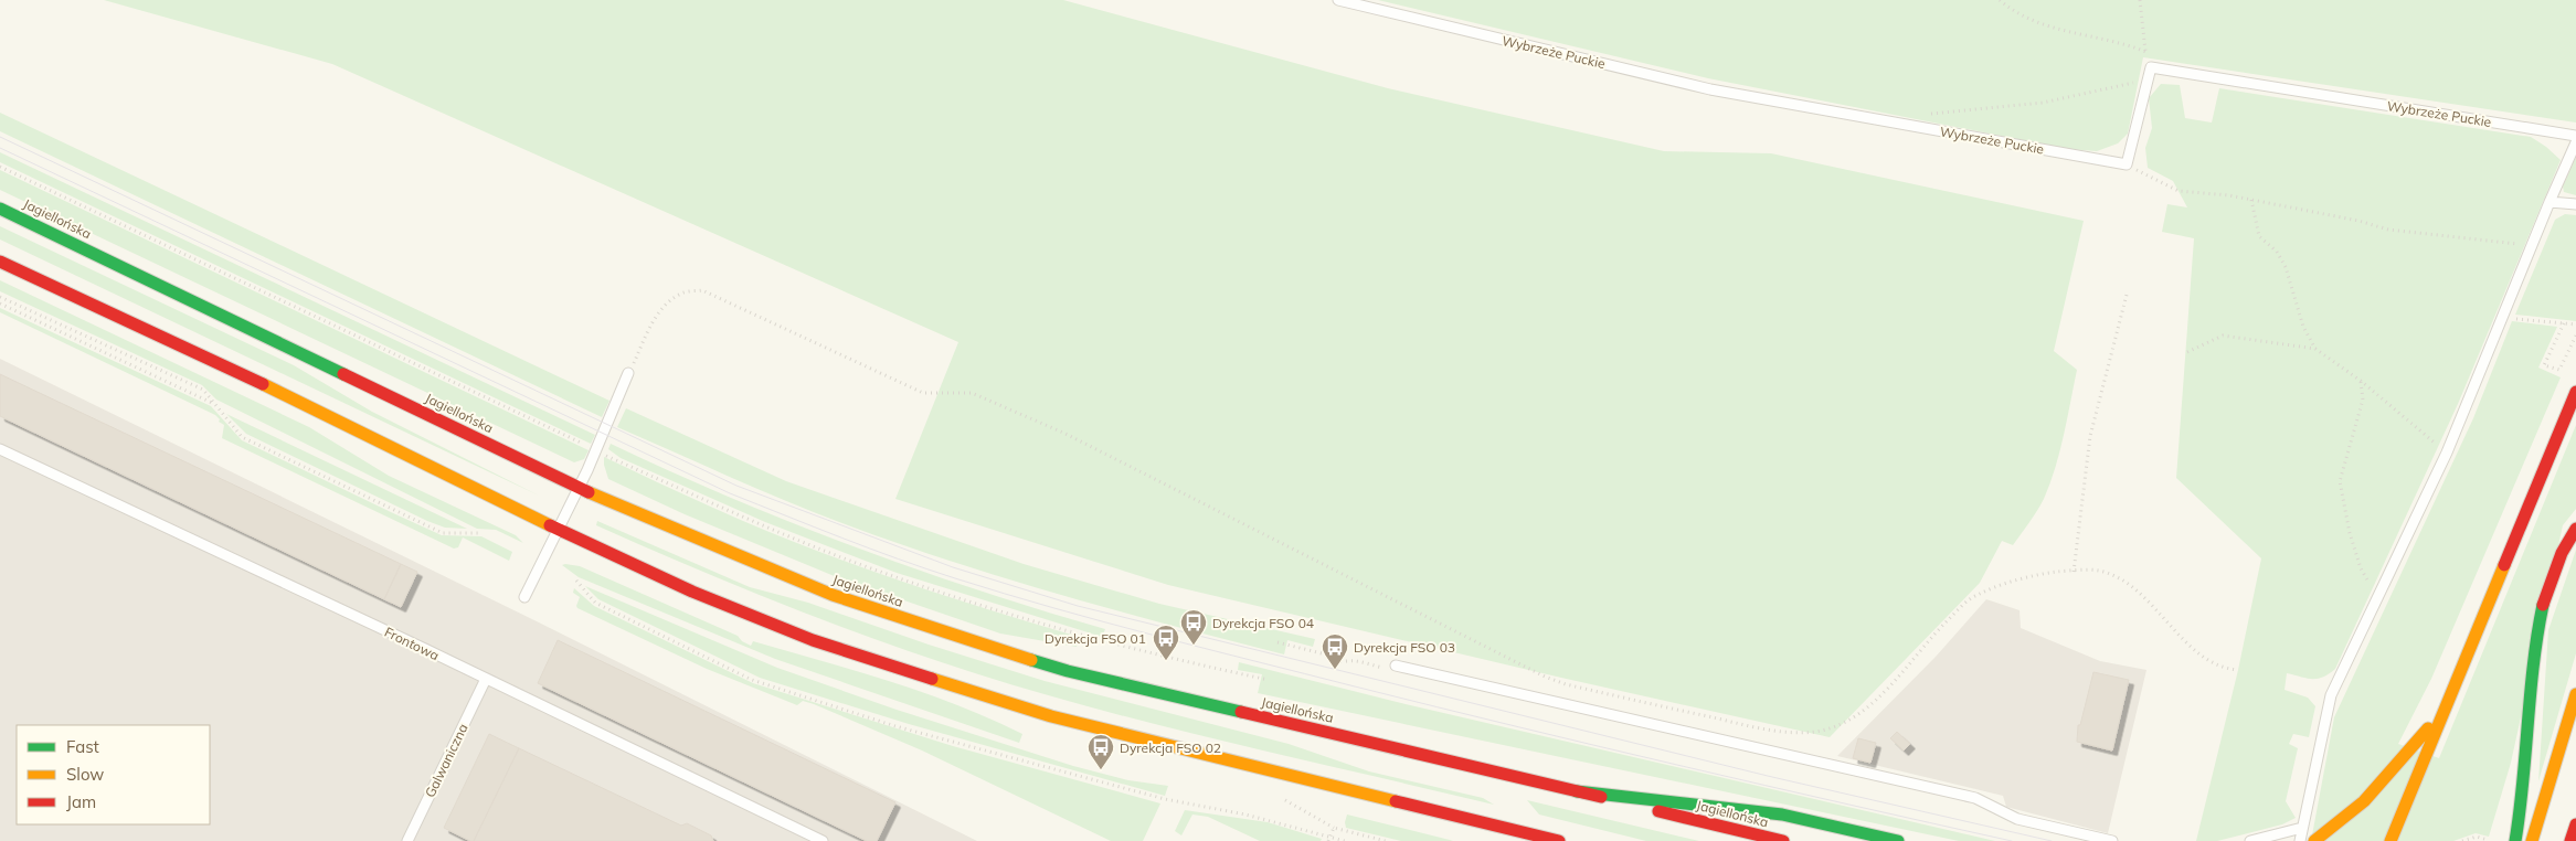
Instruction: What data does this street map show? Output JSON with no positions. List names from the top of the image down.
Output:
{
  "streets": {
    "main road": ["Jagiellońska"],
    "lane": ["Wybrzeże Puckie", "Frontowa", "Galwaniczna"]
  },
  "crossings": [
    ["Frontowa", "Galwaniczna"]
  ],
  "places": {
    "bus stop": [
      "Dyrekcja FSO 04",
      "Dyrekcja FSO 01",
      "Dyrekcja FSO 03",
      "Dyrekcja FSO 02"
    ]
  },
  "legend": ["Fast", "Slow", "Jam"]
}
